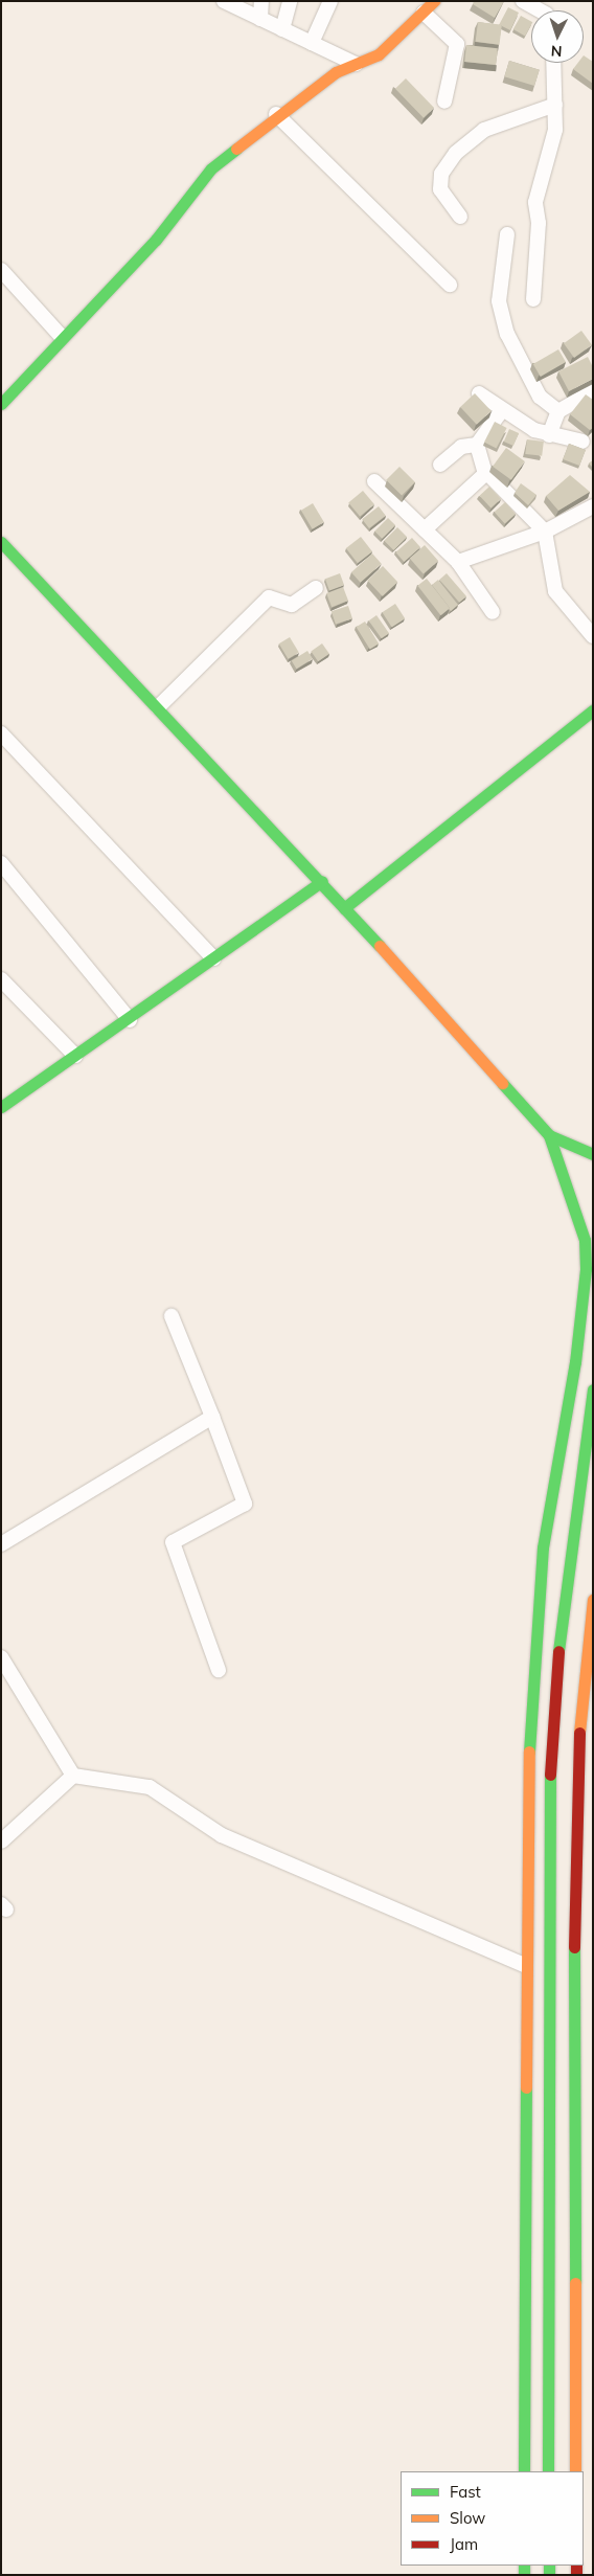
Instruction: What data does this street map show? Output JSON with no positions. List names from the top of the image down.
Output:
{
  "legend": ["Fast", "Slow", "Jam"],
  "north": "bottom"
}
